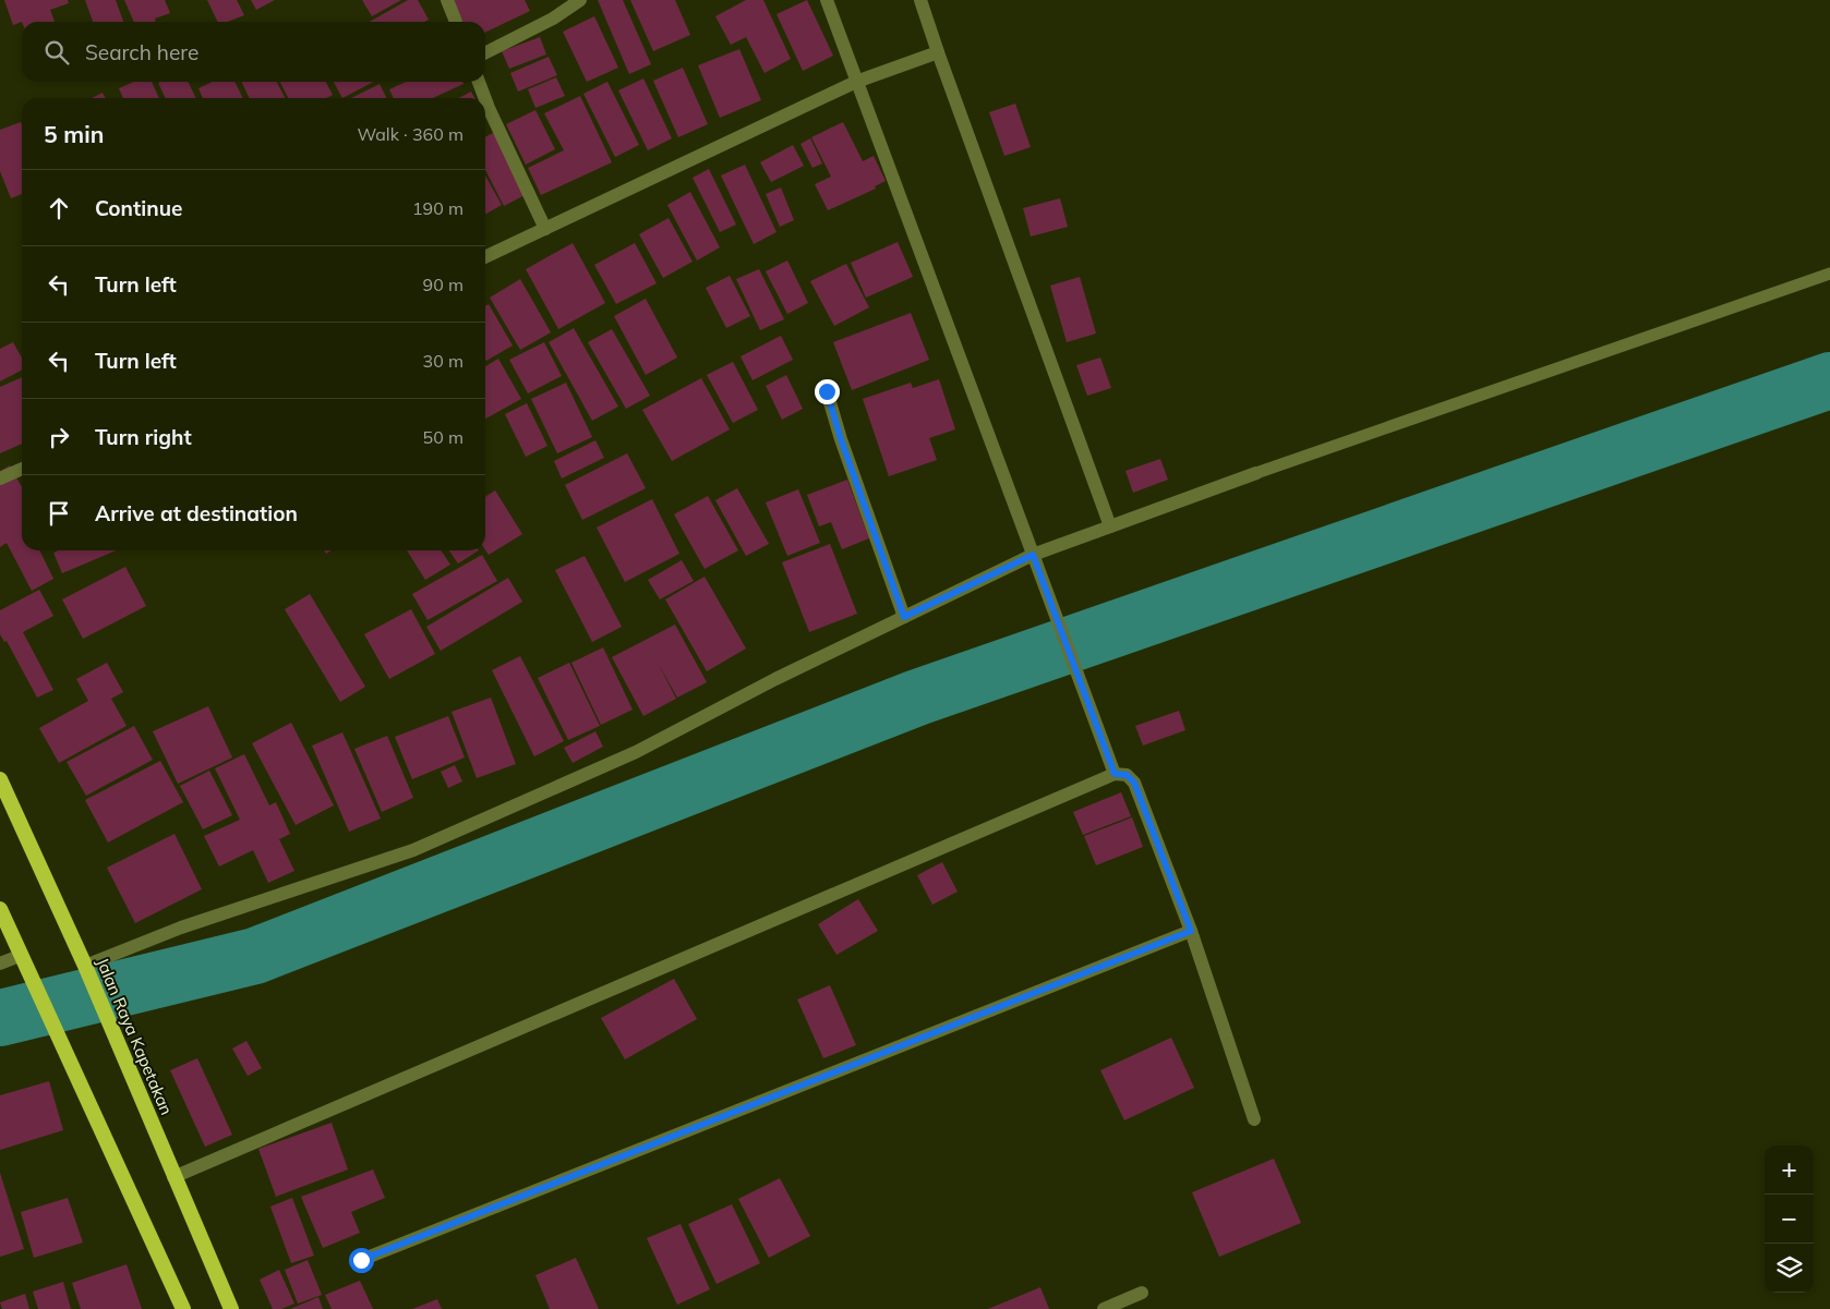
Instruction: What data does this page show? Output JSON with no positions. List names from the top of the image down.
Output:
{
  "streets": {
    "highway": ["Jalan Raya Kapetakan"]
  },
  "page": {
    "search": "Search here",
    "heading": ["5 min", "Walk · 360 m"],
    "list": [
      ["Continue", "190 m"],
      ["Turn left", "90 m"],
      ["Turn left", "30 m"],
      ["Turn right", "50 m"],
      "Arrive at destination"
    ],
    "map_buttons": ["+", "−"]
  }
}
